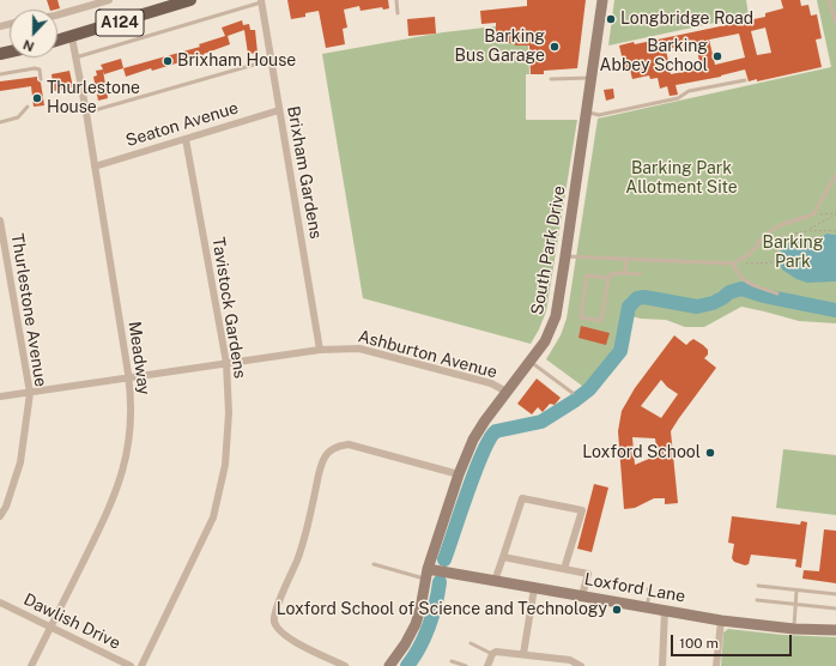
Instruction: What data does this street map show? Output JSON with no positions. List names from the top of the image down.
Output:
{
  "streets": {
    "main road": ["A124"],
    "street": [
      "Seaton Avenue",
      "Brixham Gardens",
      "South Park Drive",
      "Tavistock Gardens",
      "Thurlestone Avenue",
      "Ashburton Avenue",
      "Meadway",
      "Loxford Lane",
      "Dawlish Drive"
    ]
  },
  "crossings": [
    ["A124", "Meadway"],
    ["Seaton Avenue", "Brixham Gardens"],
    ["Seaton Avenue", "Tavistock Gardens"],
    ["Seaton Avenue", "Meadway"],
    ["Brixham Gardens", "Ashburton Avenue"],
    ["South Park Drive", "Ashburton Avenue"],
    ["South Park Drive", "Loxford Lane"],
    ["Tavistock Gardens", "Ashburton Avenue"],
    ["Thurlestone Avenue", "Ashburton Avenue"],
    ["Ashburton Avenue", "Meadway"],
    ["Meadway", "Dawlish Drive"]
  ],
  "parks": ["Barking Park Allotment Site", "Barking Park"],
  "places": [
    "Longbridge Road",
    "Barking Bus Garage",
    "Barking Abbey School",
    "Brixham House",
    "Thurlestone House",
    "Loxford School",
    "Loxford School of Science and Technology"
  ],
  "scale_bar": "100 m",
  "north": "bottom"
}
